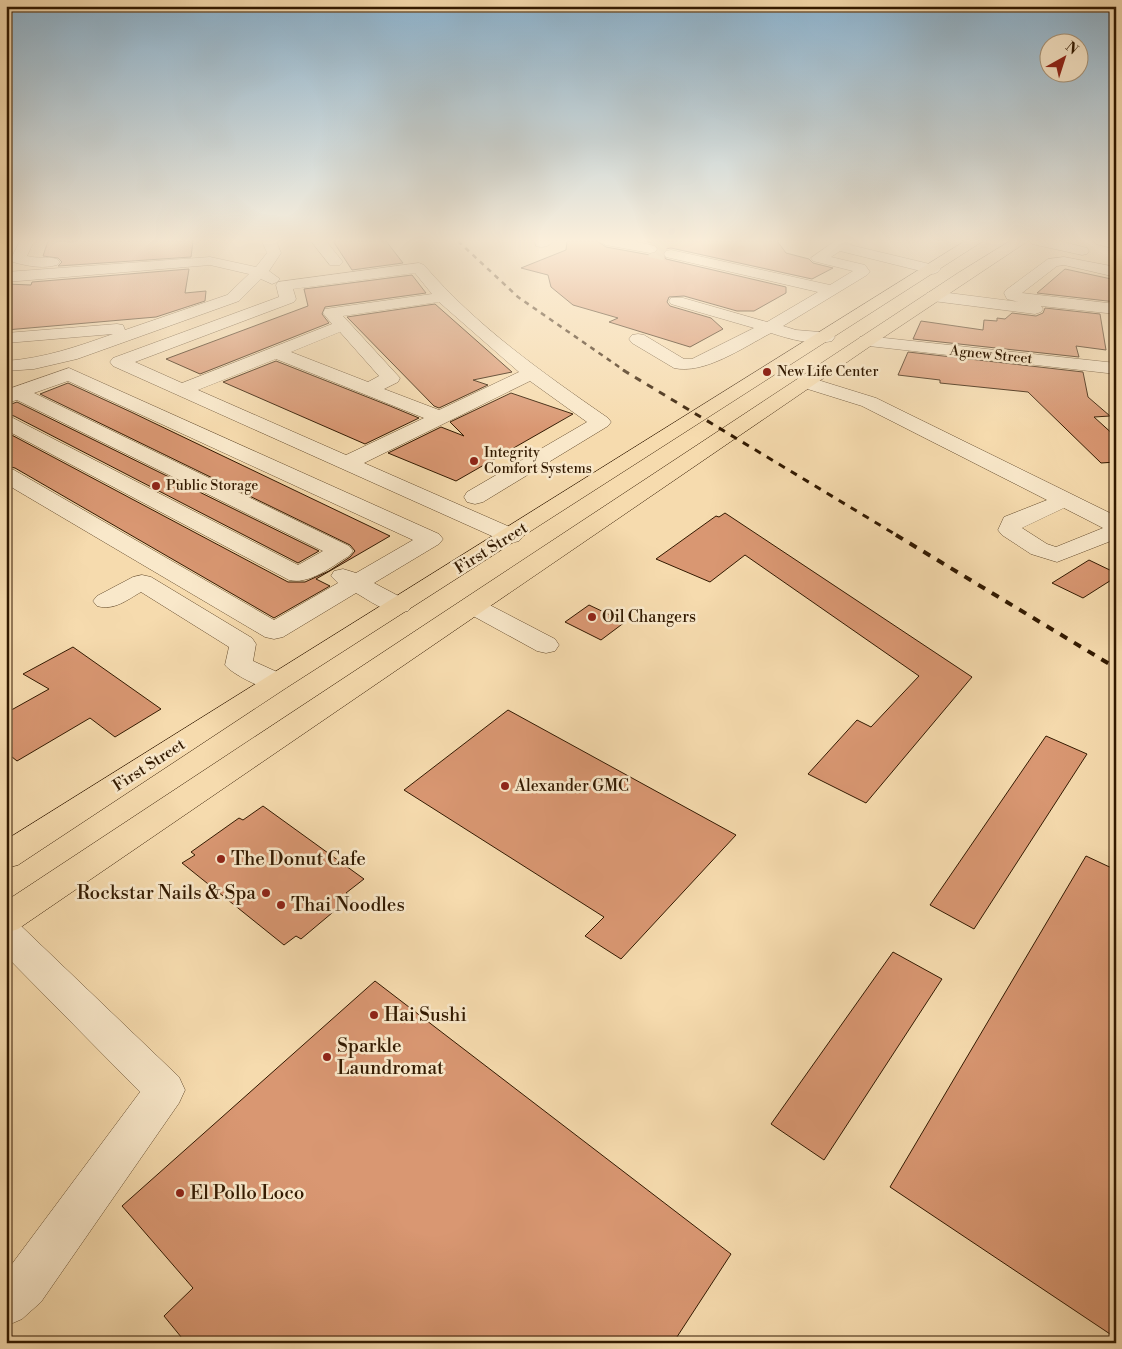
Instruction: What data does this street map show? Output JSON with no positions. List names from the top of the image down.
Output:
{
  "streets": {
    "main road": ["First Street"],
    "street": ["Agnew Street"]
  },
  "places": [
    "New Life Center",
    "Integrity Comfort Systems",
    "Public Storage",
    "Oil Changers",
    "Alexander GMC",
    "The Donut Cafe",
    "Rockstar Nails & Spa",
    "Thai Noodles",
    "Hai Sushi",
    "Sparkle Laundromat",
    "El Pollo Loco"
  ],
  "north": "top right"
}
